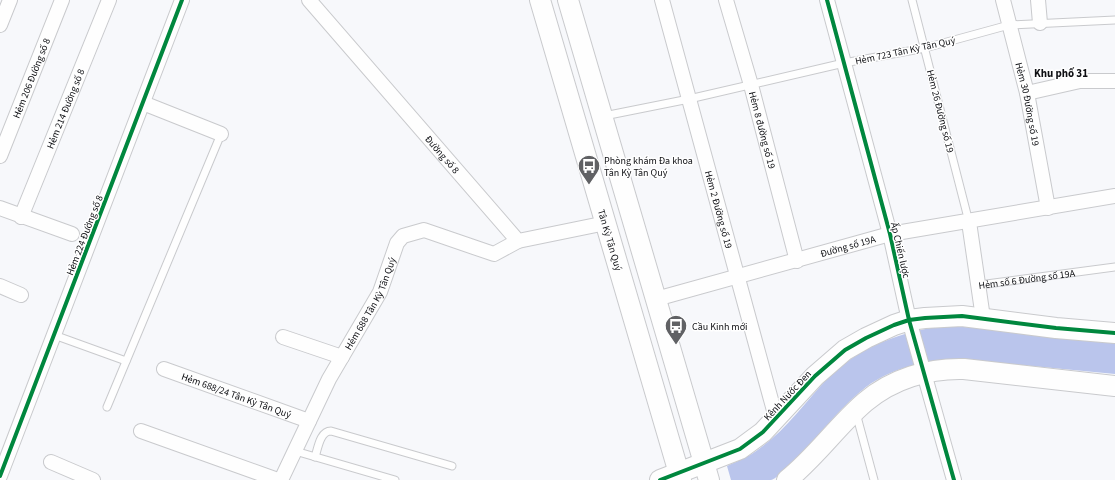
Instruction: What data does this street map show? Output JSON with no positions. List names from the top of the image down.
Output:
{
  "streets": {
    "main road": ["Tân Kỳ Tân Quý", "Kênh Nước Đen"],
    "street": [
      "Hẻm 206 Đường số 8",
      "Hẻm 30 Đường số 19",
      "Hẻm 214 Đường số 8",
      "Hẻm 8 đường số 19",
      "Đường số 8",
      "Hẻm 2 Đường số 19",
      "Hẻm 224 Đường số 8",
      "Đường số 19A",
      "Ấp Chiến lược",
      "Hẻm số 6 Đường số 19A",
      "Hẻm 688 Tân Kỳ Tân Quý",
      "Hẻm 688/24 Tân Kỳ Tân Quý"
    ],
    "lane": ["Hẻm 723 Tân Kỳ Tân Quý", "Hẻm 26 Đường số 19"]
  },
  "crossings": [
    ["Hẻm 723 Tân Kỳ Tân Quý", "Hẻm 30 Đường số 19"],
    ["Hẻm 723 Tân Kỳ Tân Quý", "Hẻm 26 Đường số 19"],
    ["Hẻm 723 Tân Kỳ Tân Quý", "Hẻm 8 đường số 19"],
    ["Hẻm 723 Tân Kỳ Tân Quý", "Hẻm 2 Đường số 19"],
    ["Hẻm 723 Tân Kỳ Tân Quý", "Ấp Chiến lược"],
    ["Hẻm 30 Đường số 19", "Đường số 19A"],
    ["Hẻm 26 Đường số 19", "Đường số 19A"],
    ["Hẻm 26 Đường số 19", "Hẻm số 6 Đường số 19A"],
    ["Hẻm 8 đường số 19", "Đường số 19A"],
    ["Đường số 8", "Hẻm 688 Tân Kỳ Tân Quý"],
    ["Hẻm 2 Đường số 19", "Đường số 19A"],
    ["Hẻm 2 Đường số 19", "Kênh Nước Đen"],
    ["Tân Kỳ Tân Quý", "Kênh Nước Đen"],
    ["Đường số 19A", "Ấp Chiến lược"],
    ["Đường số 19A", "Hẻm số 6 Đường số 19A"],
    ["Ấp Chiến lược", "Kênh Nước Đen"],
    ["Hẻm 688 Tân Kỳ Tân Quý", "Hẻm 688/24 Tân Kỳ Tân Quý"]
  ],
  "districts": ["Khu phố 31"],
  "places": {
    "bus stop": ["Phòng khám Đa khoa Tân Kỳ Tân Quý", "Cầu Kinh mới"]
  }
}
